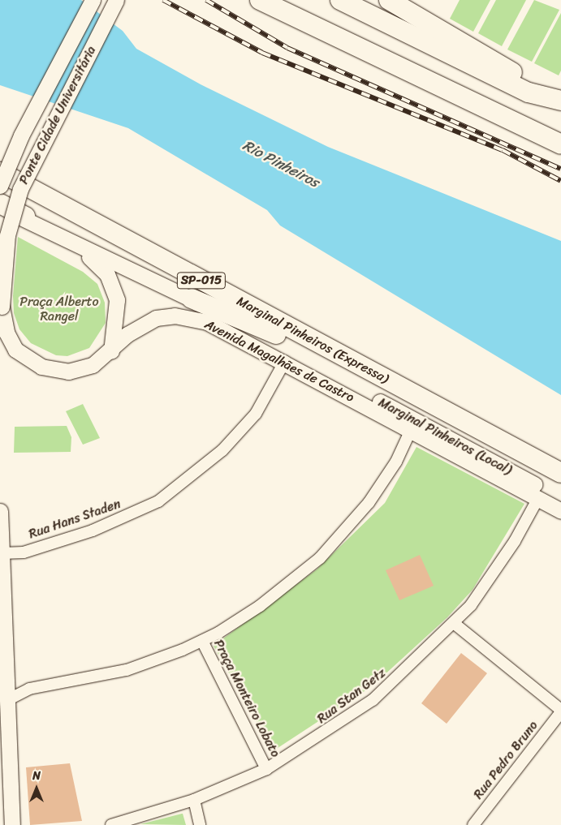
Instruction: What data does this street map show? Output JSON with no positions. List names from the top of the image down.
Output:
{
  "streets": {
    "highway": ["SP-015", "Marginal Pinheiros (Expressa)"],
    "main road": ["Ponte Cidade Universitária", "Avenida Magalhães de Castro", "Marginal Pinheiros (Local)"],
    "street": [
      "Rua Hans Staden",
      "Rua Stan Getz",
      "Praça Monteiro Lobato",
      "Rua Pedro Bruno"
    ]
  },
  "crossings": [
    ["Ponte Cidade Universitária", "Avenida Magalhães de Castro"],
    ["Avenida Magalhães de Castro", "Rua Hans Staden"],
    ["Avenida Magalhães de Castro", "Rua Stan Getz"],
    ["Rua Stan Getz", "Praça Monteiro Lobato"]
  ],
  "water": ["Rio Pinheiros"],
  "parks": ["Praça Alberto Rangel"],
  "north": "top"
}
